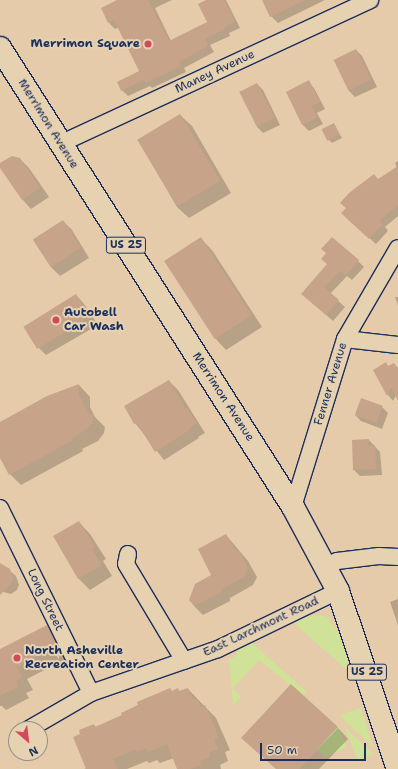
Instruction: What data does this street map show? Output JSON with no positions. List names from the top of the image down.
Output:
{
  "streets": {
    "main road": ["Merrimon Avenue", "US 25"],
    "street": [
      "Maney Avenue",
      "Fenner Avenue",
      "Long Street",
      "East Larchmont Road"
    ]
  },
  "crossings": [
    ["Maney Avenue", "Merrimon Avenue"],
    ["Merrimon Avenue", "Fenner Avenue"],
    ["Merrimon Avenue", "East Larchmont Road"],
    ["Long Street", "East Larchmont Road"]
  ],
  "places": ["Merrimon Square", "Autobell Car Wash", "North Asheville Recreation Center"],
  "scale_bar": "50 m",
  "north": "bottom right"
}
